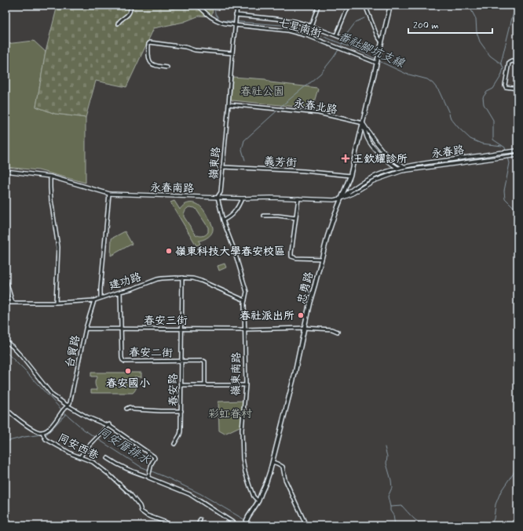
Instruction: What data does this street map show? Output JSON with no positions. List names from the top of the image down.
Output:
{
  "streets": {
    "main road": ["忠勇路"],
    "street": [
      "七星南街",
      "永春北路",
      "永春路",
      "義芳街",
      "嶺東路",
      "永春南路",
      "建功路",
      "春安三街",
      "台貿路",
      "春安二街",
      "嶺東南路",
      "春安路",
      "同安西巷"
    ]
  },
  "crossings": [
    ["七星南街", "嶺東路"],
    ["七星南街", "忠勇路"],
    ["永春北路", "嶺東路"],
    ["永春北路", "忠勇路"],
    ["永春路", "永春南路"],
    ["義芳街", "嶺東路"],
    ["義芳街", "忠勇路"],
    ["嶺東路", "永春南路"],
    ["嶺東路", "建功路"],
    ["嶺東路", "嶺東南路"],
    ["永春南路", "忠勇路"],
    ["建功路", "台貿路"],
    ["建功路", "春安二街"],
    ["建功路", "嶺東南路"],
    ["建功路", "春安路"],
    ["忠勇路", "嶺東南路"],
    ["春安三街", "台貿路"],
    ["春安三街", "春安二街"],
    ["春安三街", "嶺東南路"],
    ["春安三街", "春安路"],
    ["春安二街", "春安路"]
  ],
  "water": ["番社腳坑支線", "同安厝排水"],
  "parks": ["春社公園", "彩虹眷村"],
  "places": {
    "health": ["王欽耀診所"],
    "other": ["嶺東科技大學春安校區", "春社派出所", "春安國小"]
  },
  "scale_bar": "200 m"
}
